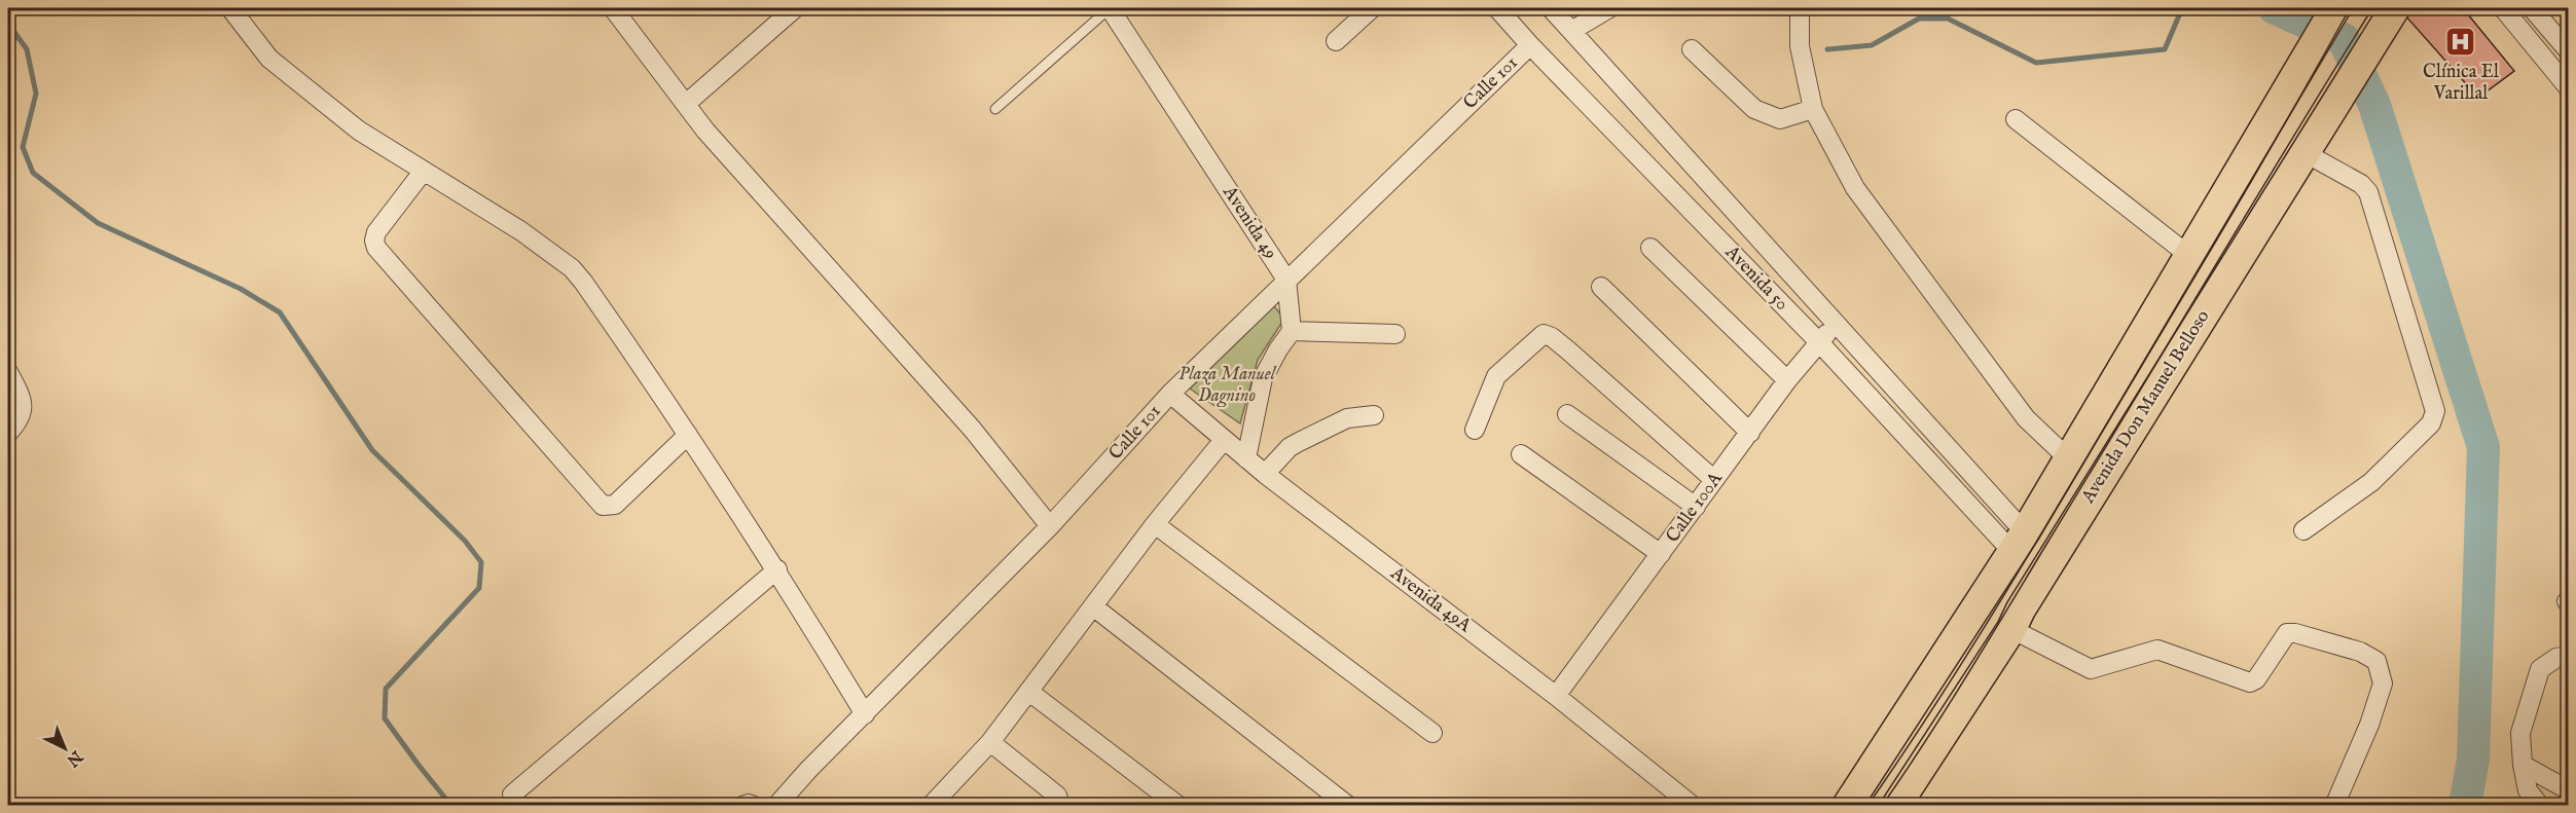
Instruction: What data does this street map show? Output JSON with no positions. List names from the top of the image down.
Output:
{
  "streets": {
    "main road": ["Avenida Don Manuel Belloso"],
    "street": [
      "Calle 101",
      "Avenida 49",
      "Avenida 50",
      "Calle 100A",
      "Avenida 49A"
    ]
  },
  "crossings": [
    ["Calle 101", "Avenida 49"],
    ["Calle 101", "Avenida 50"],
    ["Calle 101", "Avenida 49A"],
    ["Avenida 50", "Avenida Don Manuel Belloso"],
    ["Avenida 50", "Calle 100A"],
    ["Calle 100A", "Avenida 49A"]
  ],
  "parks": ["Plaza Manuel Dagnino"],
  "places": {
    "hospital": ["Clínica El Varillal"]
  },
  "north": "bottom right"
}
